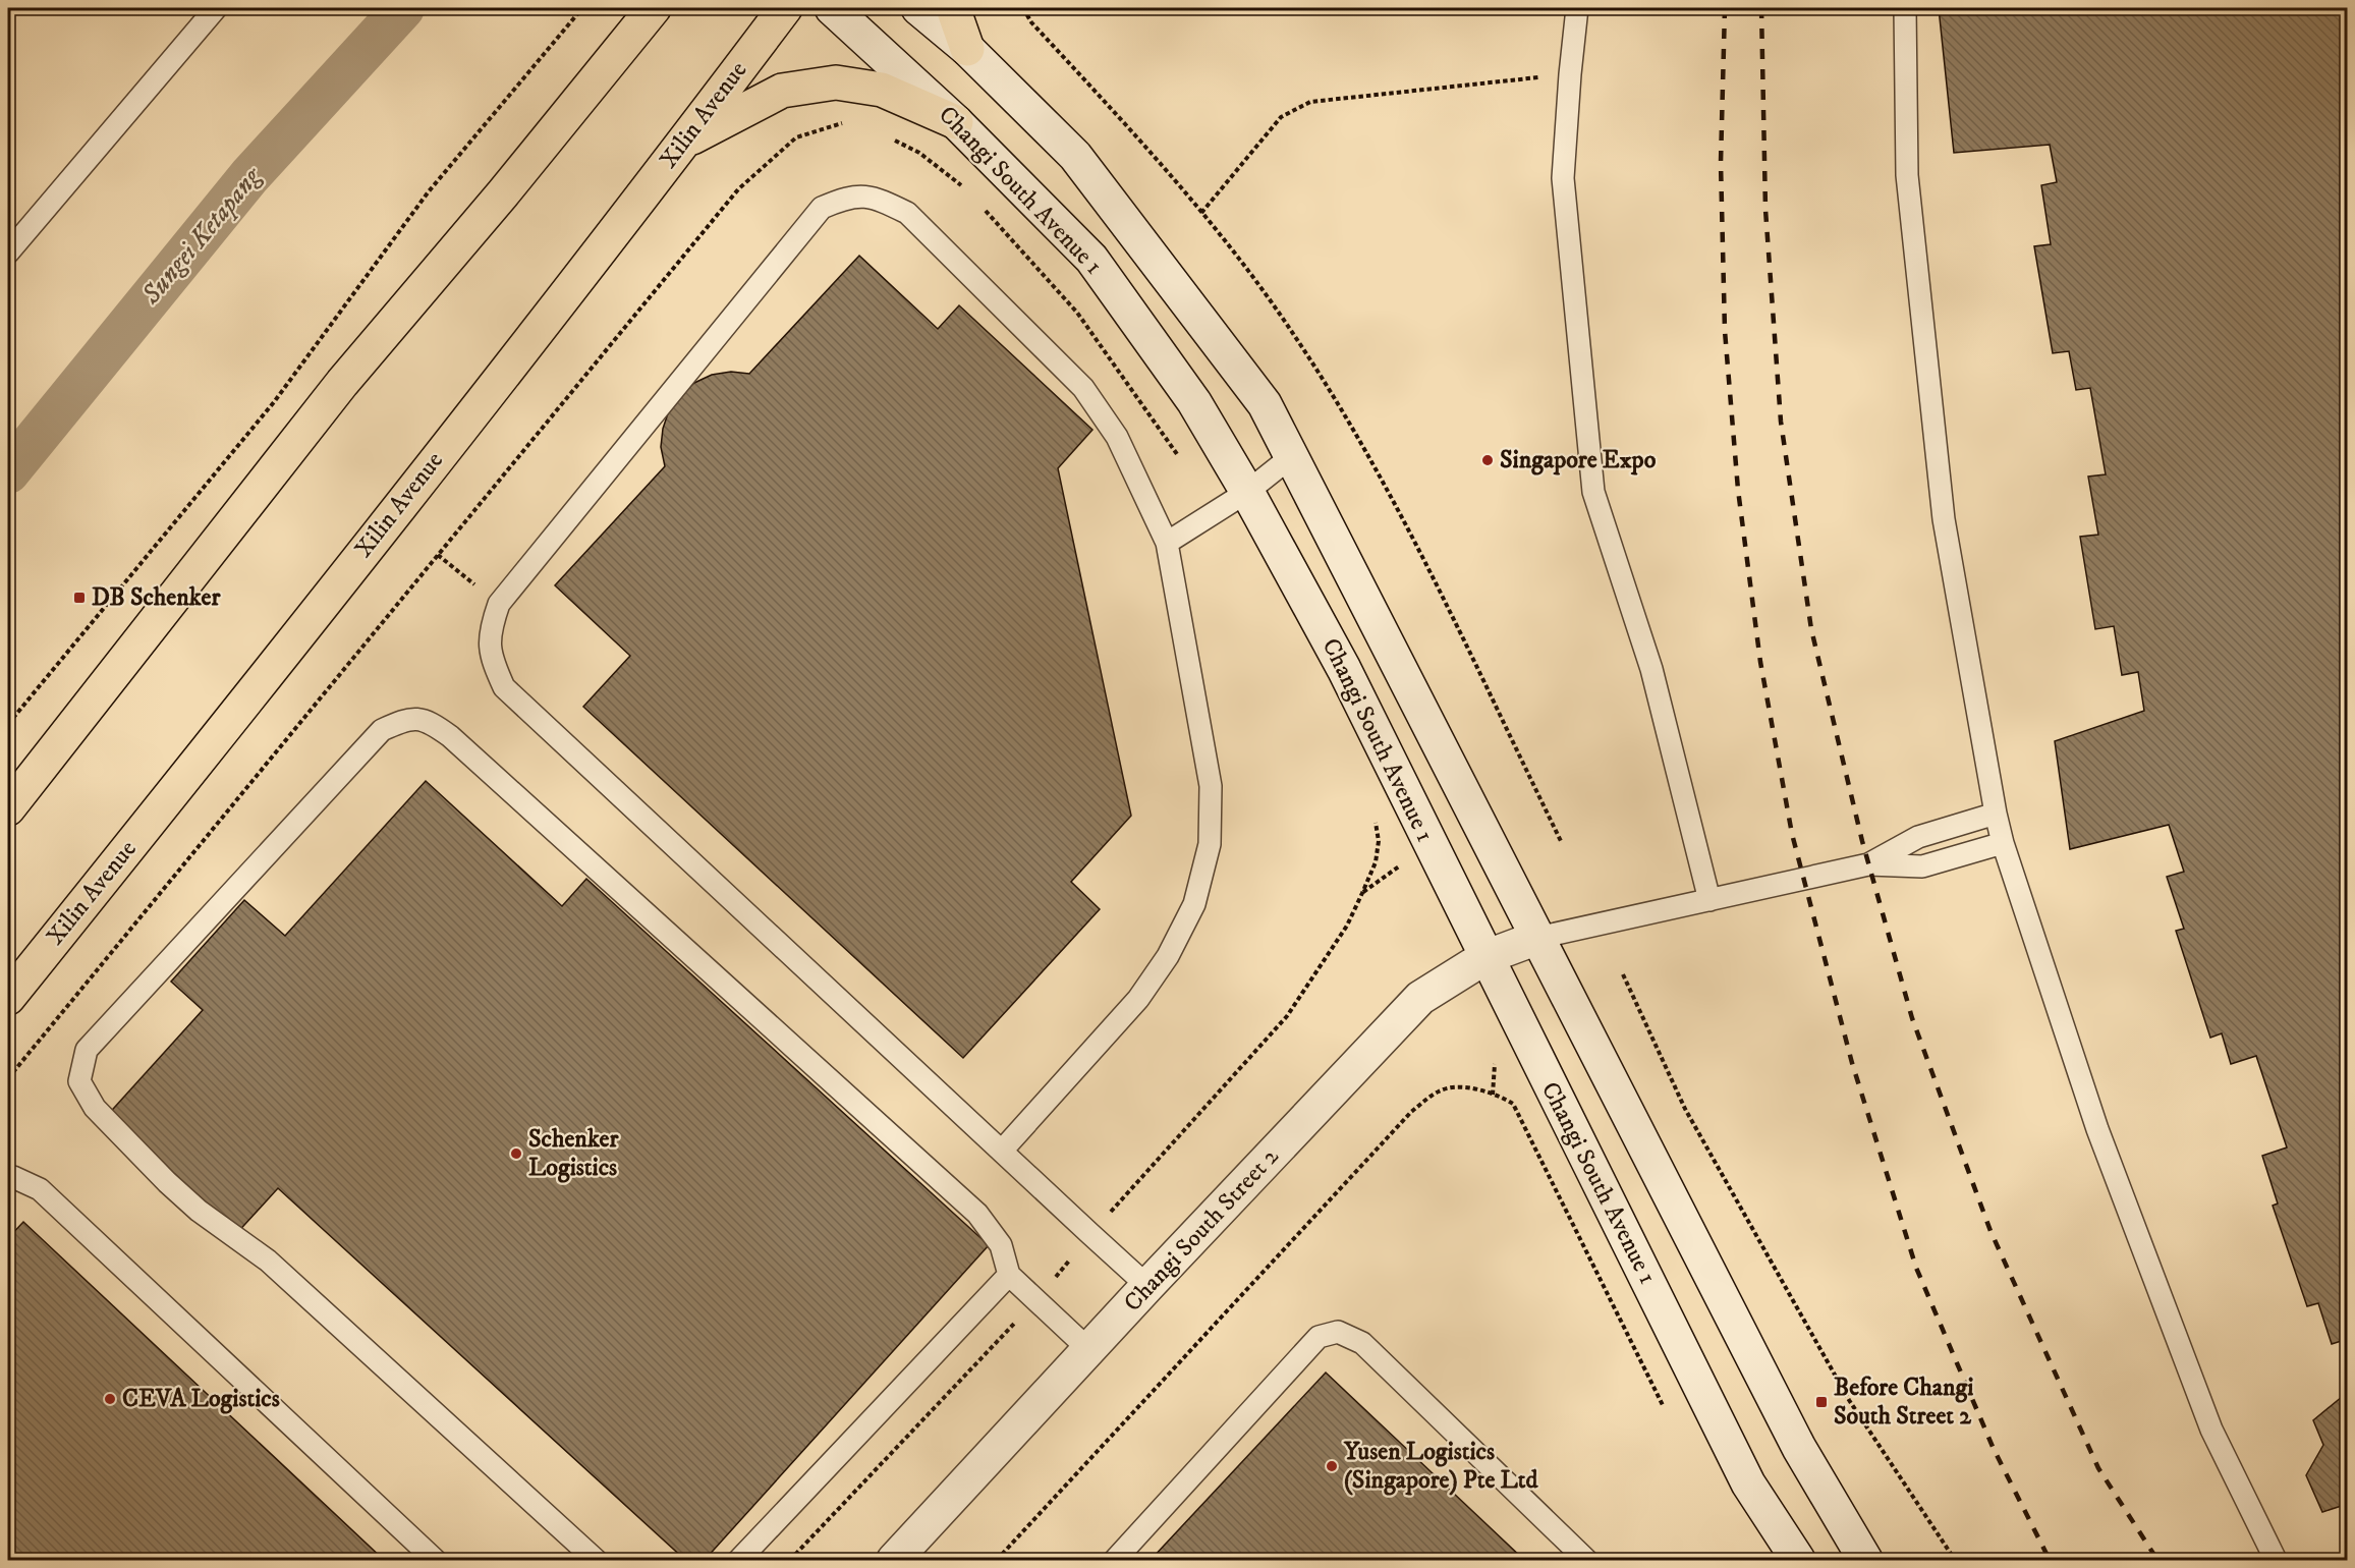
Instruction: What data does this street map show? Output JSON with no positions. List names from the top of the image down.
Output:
{
  "streets": {
    "main road": ["Xilin Avenue"],
    "street": ["Changi South Avenue 1", "Changi South Street 2"]
  },
  "crossings": [
    ["Changi South Avenue 1", "Changi South Street 2"]
  ],
  "water": ["Sungei Ketapang"],
  "places": {
    "other": [
      "Singapore Expo",
      "Schenker Logistics",
      "CEVA Logistics",
      "Yusen Logistics (Singapore) Pte Ltd"
    ],
    "transit": ["DB Schenker", "Before Changi South Street 2"]
  }
}
